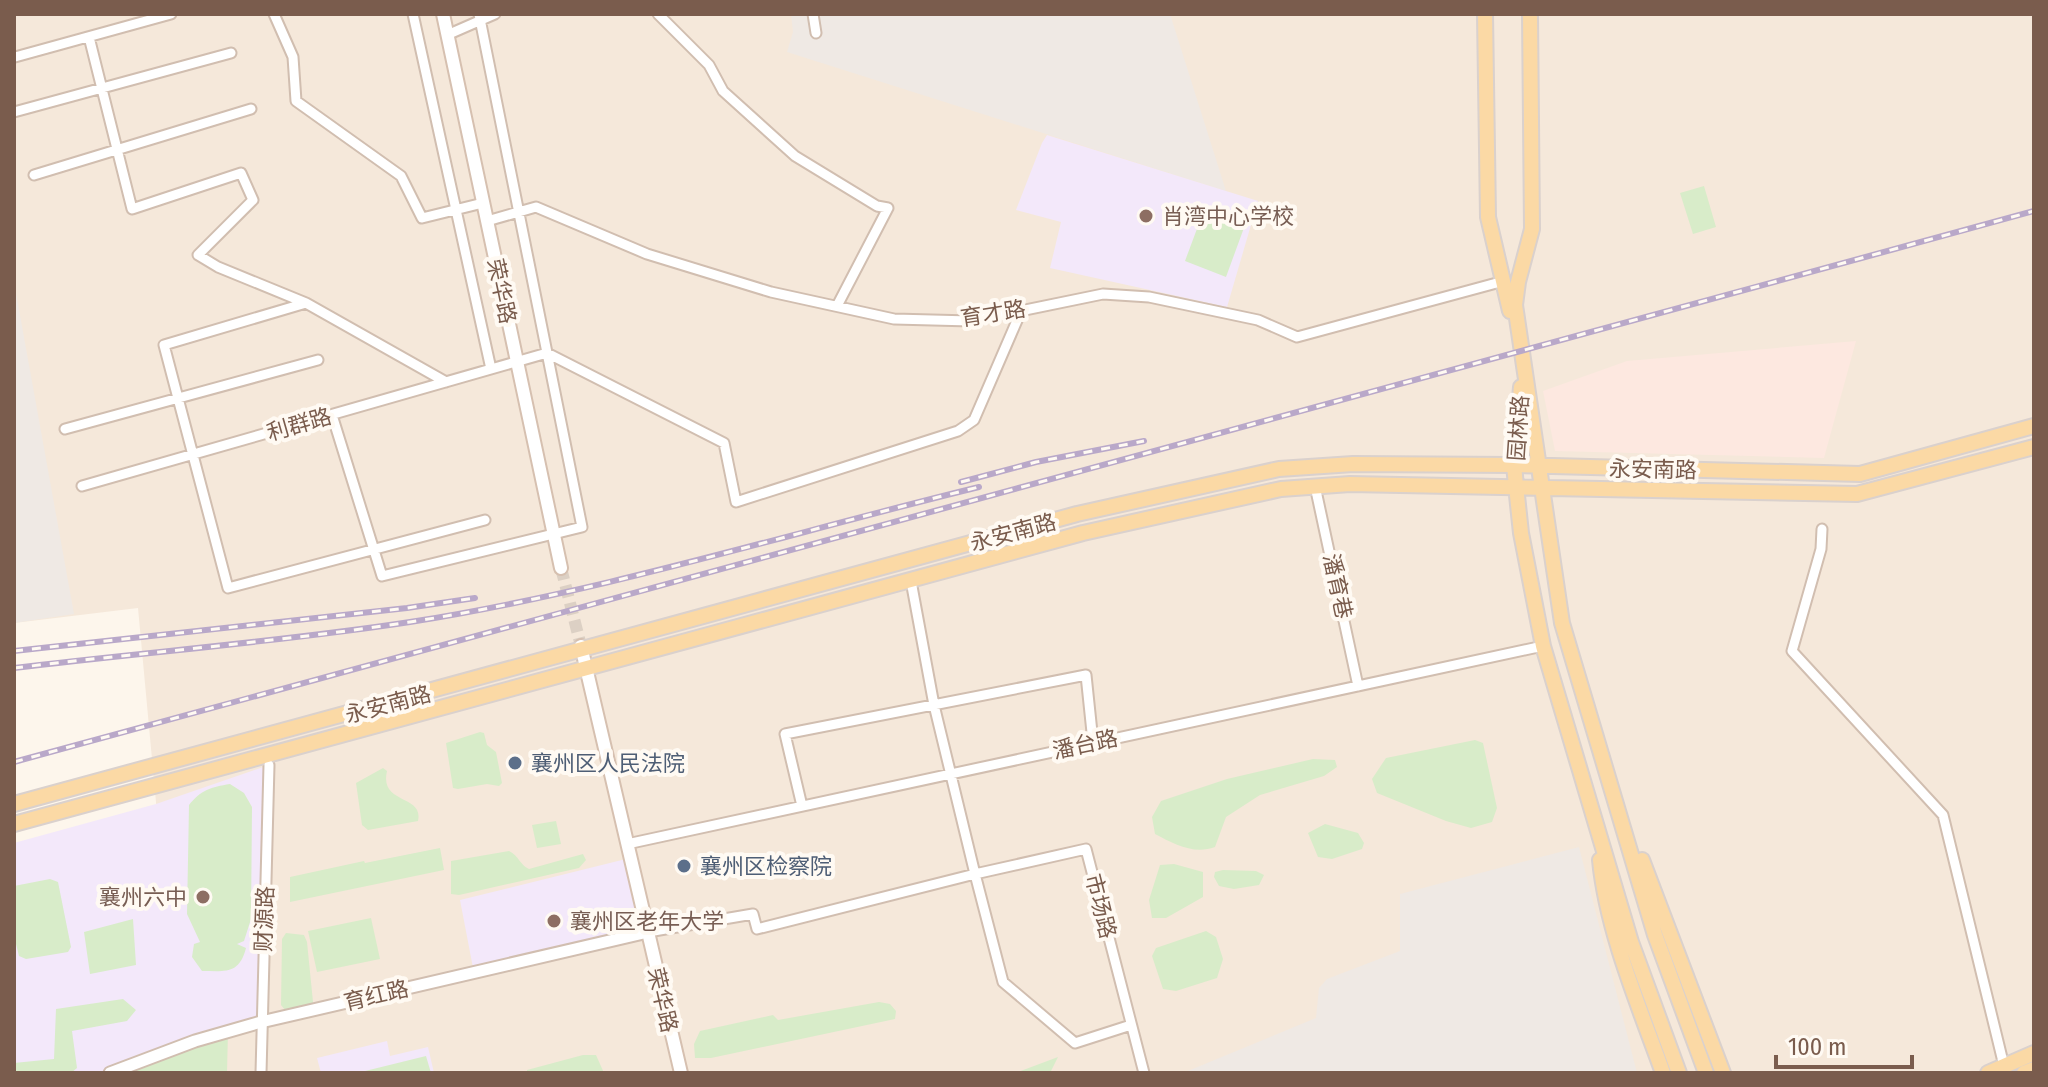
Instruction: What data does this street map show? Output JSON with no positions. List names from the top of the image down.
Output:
{
  "streets": {
    "main road": ["荣华路", "园林路", "永安南路"],
    "street": [
      "育才路",
      "利群路",
      "潘育巷",
      "潘台路",
      "市场路",
      "财源路",
      "育红路"
    ]
  },
  "crossings": [
    ["荣华路", "育才路"],
    ["荣华路", "利群路"],
    ["荣华路", "永安南路"],
    ["荣华路", "潘台路"],
    ["荣华路", "育红路"],
    ["育才路", "园林路"],
    ["园林路", "永安南路"],
    ["园林路", "潘台路"],
    ["永安南路", "潘育巷"],
    ["潘育巷", "潘台路"],
    ["财源路", "育红路"]
  ],
  "places": [
    "肖湾中心学校",
    "襄州区人民法院",
    "襄州区检察院",
    "襄州六中",
    "襄州区老年大学"
  ],
  "scale_bar": "100 m"
}
